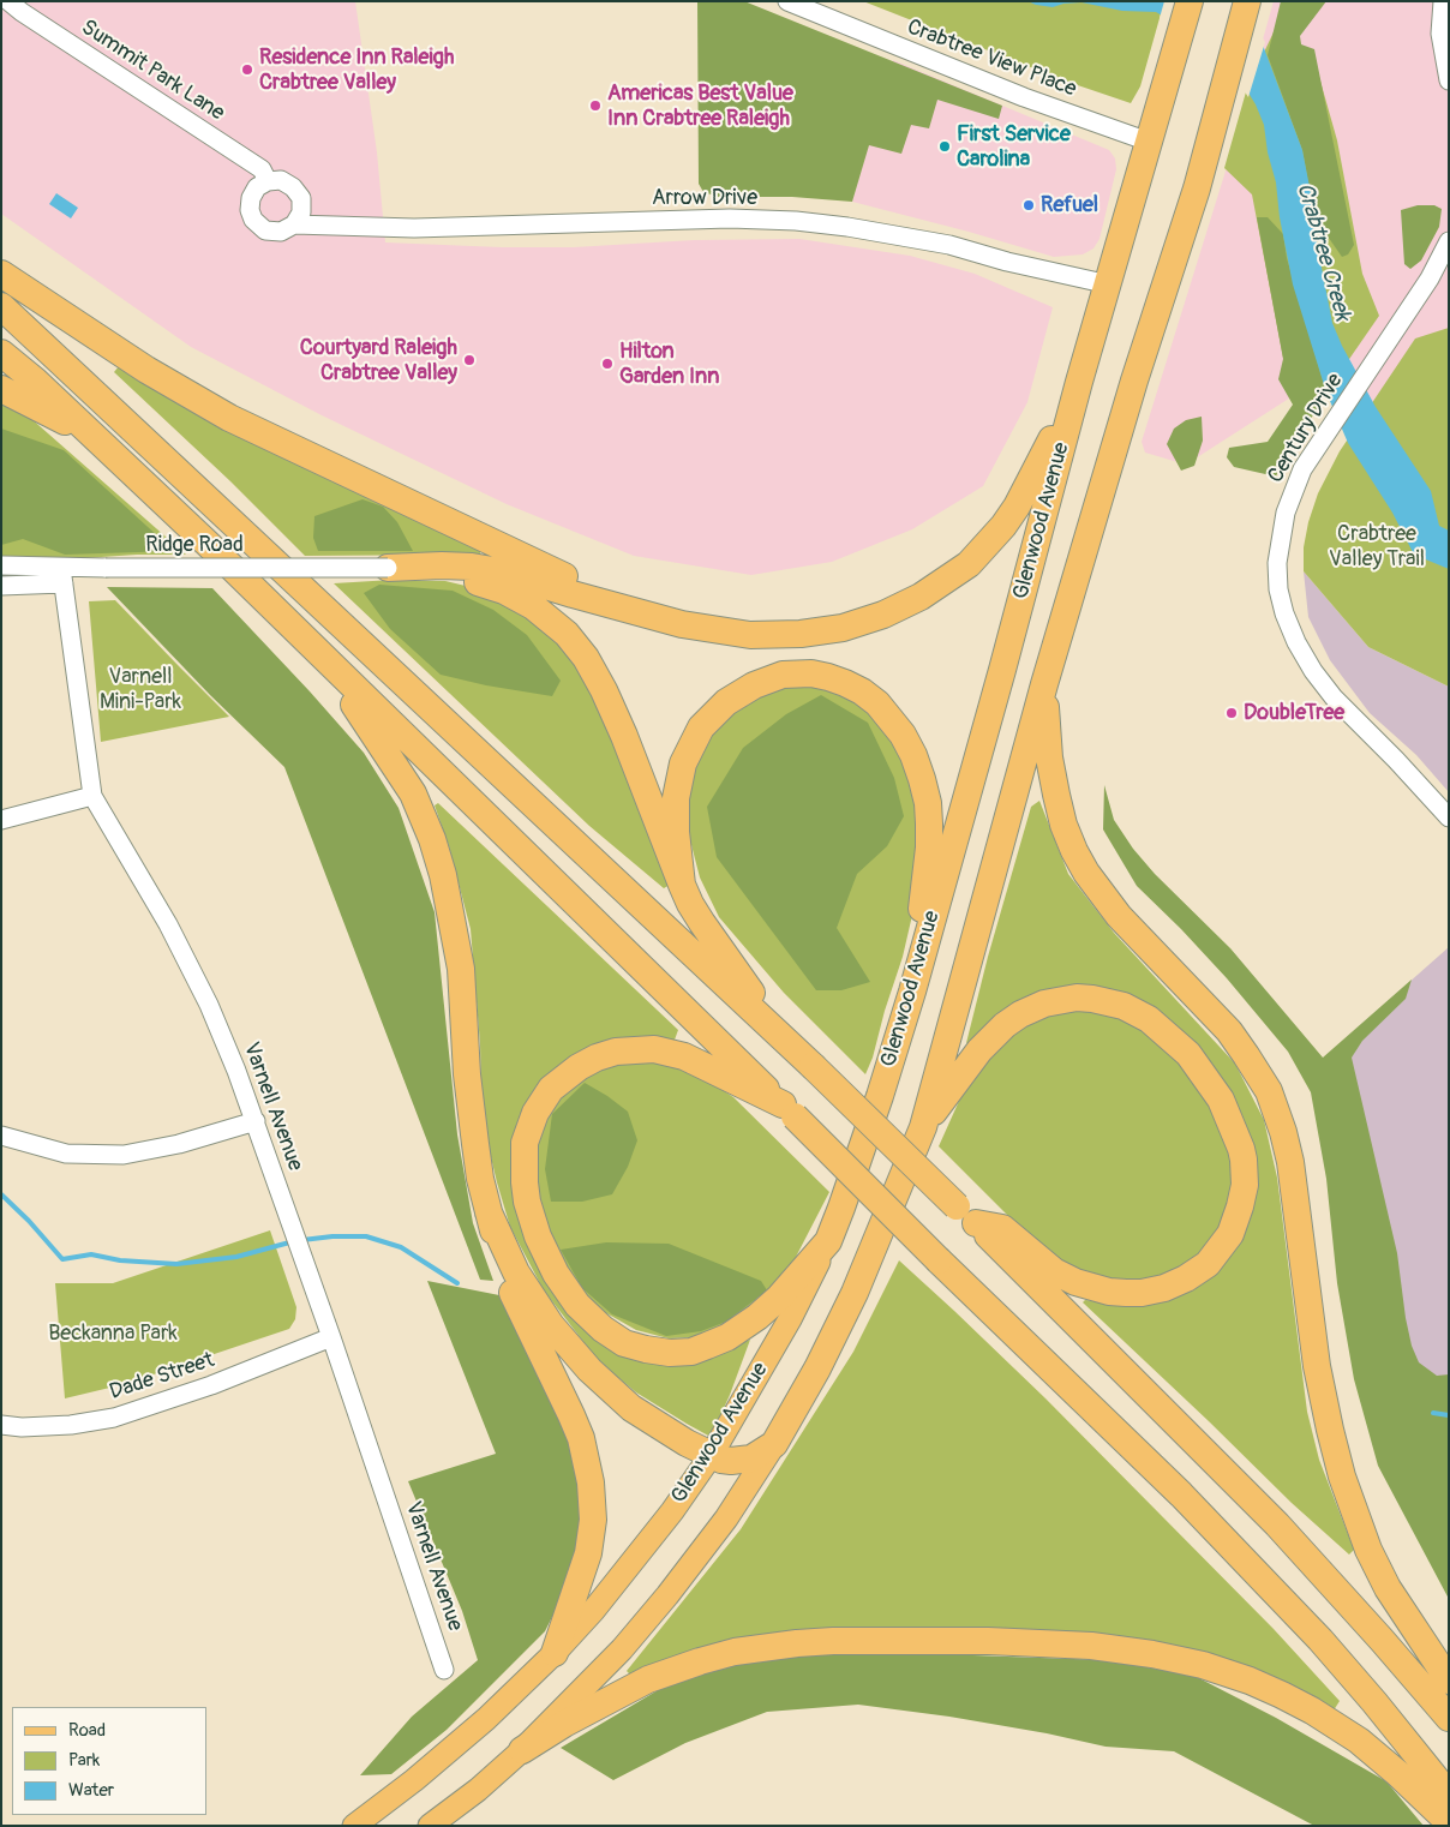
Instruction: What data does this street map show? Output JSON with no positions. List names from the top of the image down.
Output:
{
  "streets": {
    "highway": ["Glenwood Avenue"],
    "street": [
      "Crabtree View Place",
      "Summit Park Lane",
      "Arrow Drive",
      "Century Drive",
      "Ridge Road",
      "Varnell Avenue",
      "Dade Street"
    ]
  },
  "crossings": [
    ["Crabtree View Place", "Glenwood Avenue"],
    ["Summit Park Lane", "Arrow Drive"],
    ["Arrow Drive", "Glenwood Avenue"],
    ["Ridge Road", "Varnell Avenue"],
    ["Varnell Avenue", "Dade Street"]
  ],
  "water": ["Crabtree Creek"],
  "parks": ["Crabtree Valley Trail", "Varnell Mini-Park", "Beckanna Park"],
  "places": [
    "Residence Inn Raleigh Crabtree Valley",
    "Americas Best Value Inn Crabtree Raleigh",
    "First Service Carolina",
    "Refuel",
    "Courtyard Raleigh Crabtree Valley",
    "Hilton Garden Inn",
    "DoubleTree"
  ],
  "legend": ["Road", "Park", "Water"]
}
